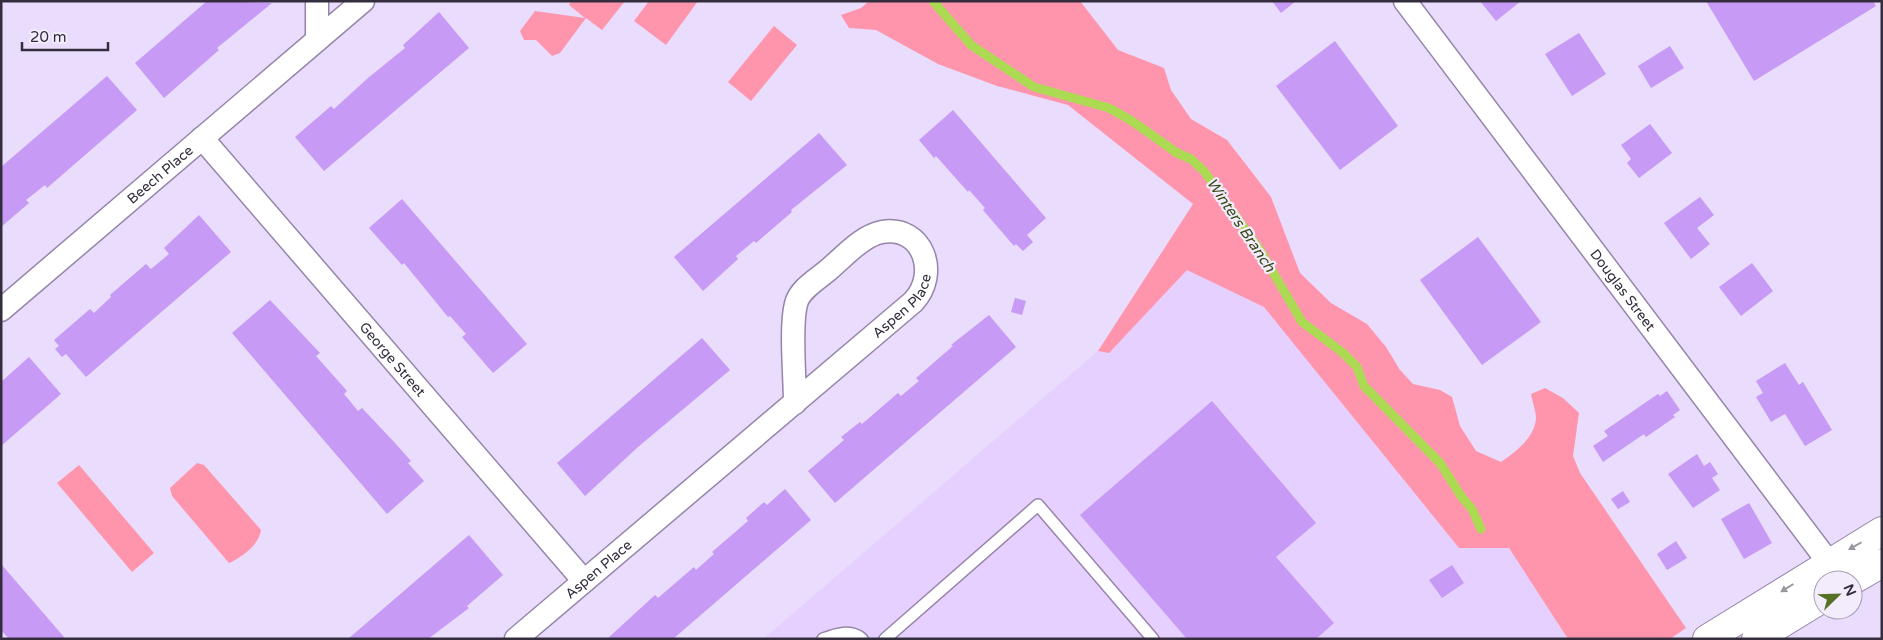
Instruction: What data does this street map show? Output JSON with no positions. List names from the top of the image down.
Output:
{
  "streets": {
    "street": [
      "Beech Place",
      "Douglas Street",
      "Aspen Place",
      "George Street"
    ]
  },
  "crossings": [
    ["Beech Place", "George Street"],
    ["Aspen Place", "George Street"]
  ],
  "water": ["Winters Branch"],
  "scale_bar": "20 m",
  "north": "top right"
}
